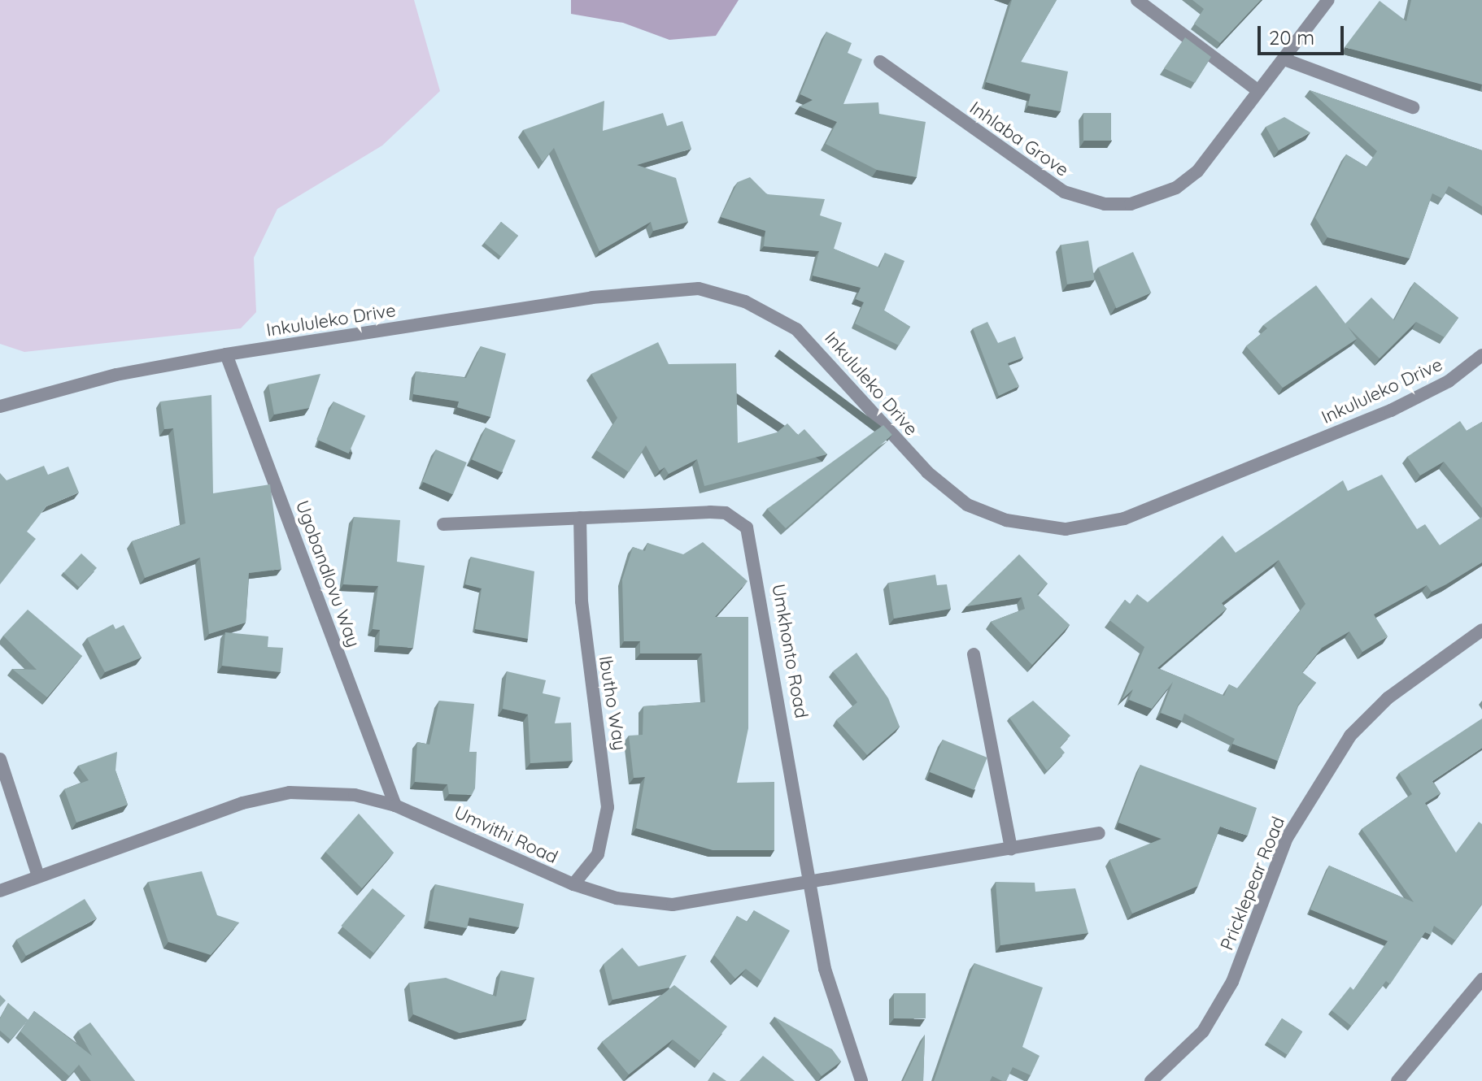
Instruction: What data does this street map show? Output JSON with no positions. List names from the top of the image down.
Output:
{
  "streets": {
    "street": [
      "Inhlaba Grove",
      "Inkululeko Drive",
      "Ugobandlovu Way",
      "Umkhonto Road",
      "Ibutho Way",
      "Umvithi Road",
      "Pricklepear Road"
    ]
  },
  "crossings": [
    ["Inkululeko Drive", "Ugobandlovu Way"],
    ["Ugobandlovu Way", "Umvithi Road"],
    ["Umkhonto Road", "Ibutho Way"],
    ["Umkhonto Road", "Umvithi Road"],
    ["Ibutho Way", "Umvithi Road"]
  ],
  "scale_bar": "20 m"
}
